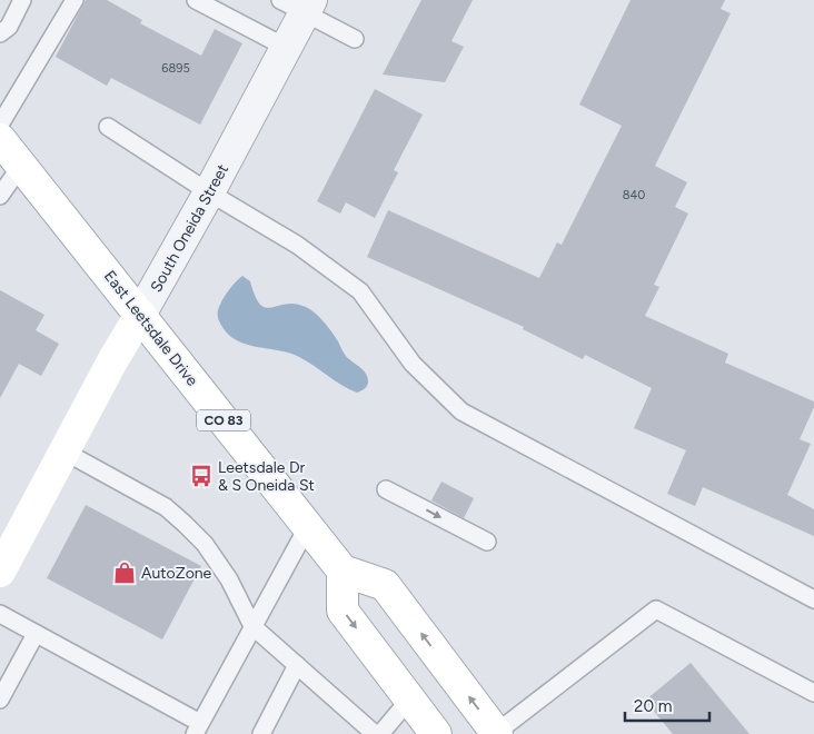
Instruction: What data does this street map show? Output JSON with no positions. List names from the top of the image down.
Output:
{
  "streets": {
    "main road": ["South Oneida Street", "East Leetsdale Drive", "CO 83"]
  },
  "crossings": [
    ["South Oneida Street", "East Leetsdale Drive"]
  ],
  "places": {
    "bus stop": ["Leetsdale Dr & S Oneida St"],
    "shop": ["AutoZone"]
  },
  "house_numbers": ["6895", "840"],
  "scale_bar": "20 m"
}
